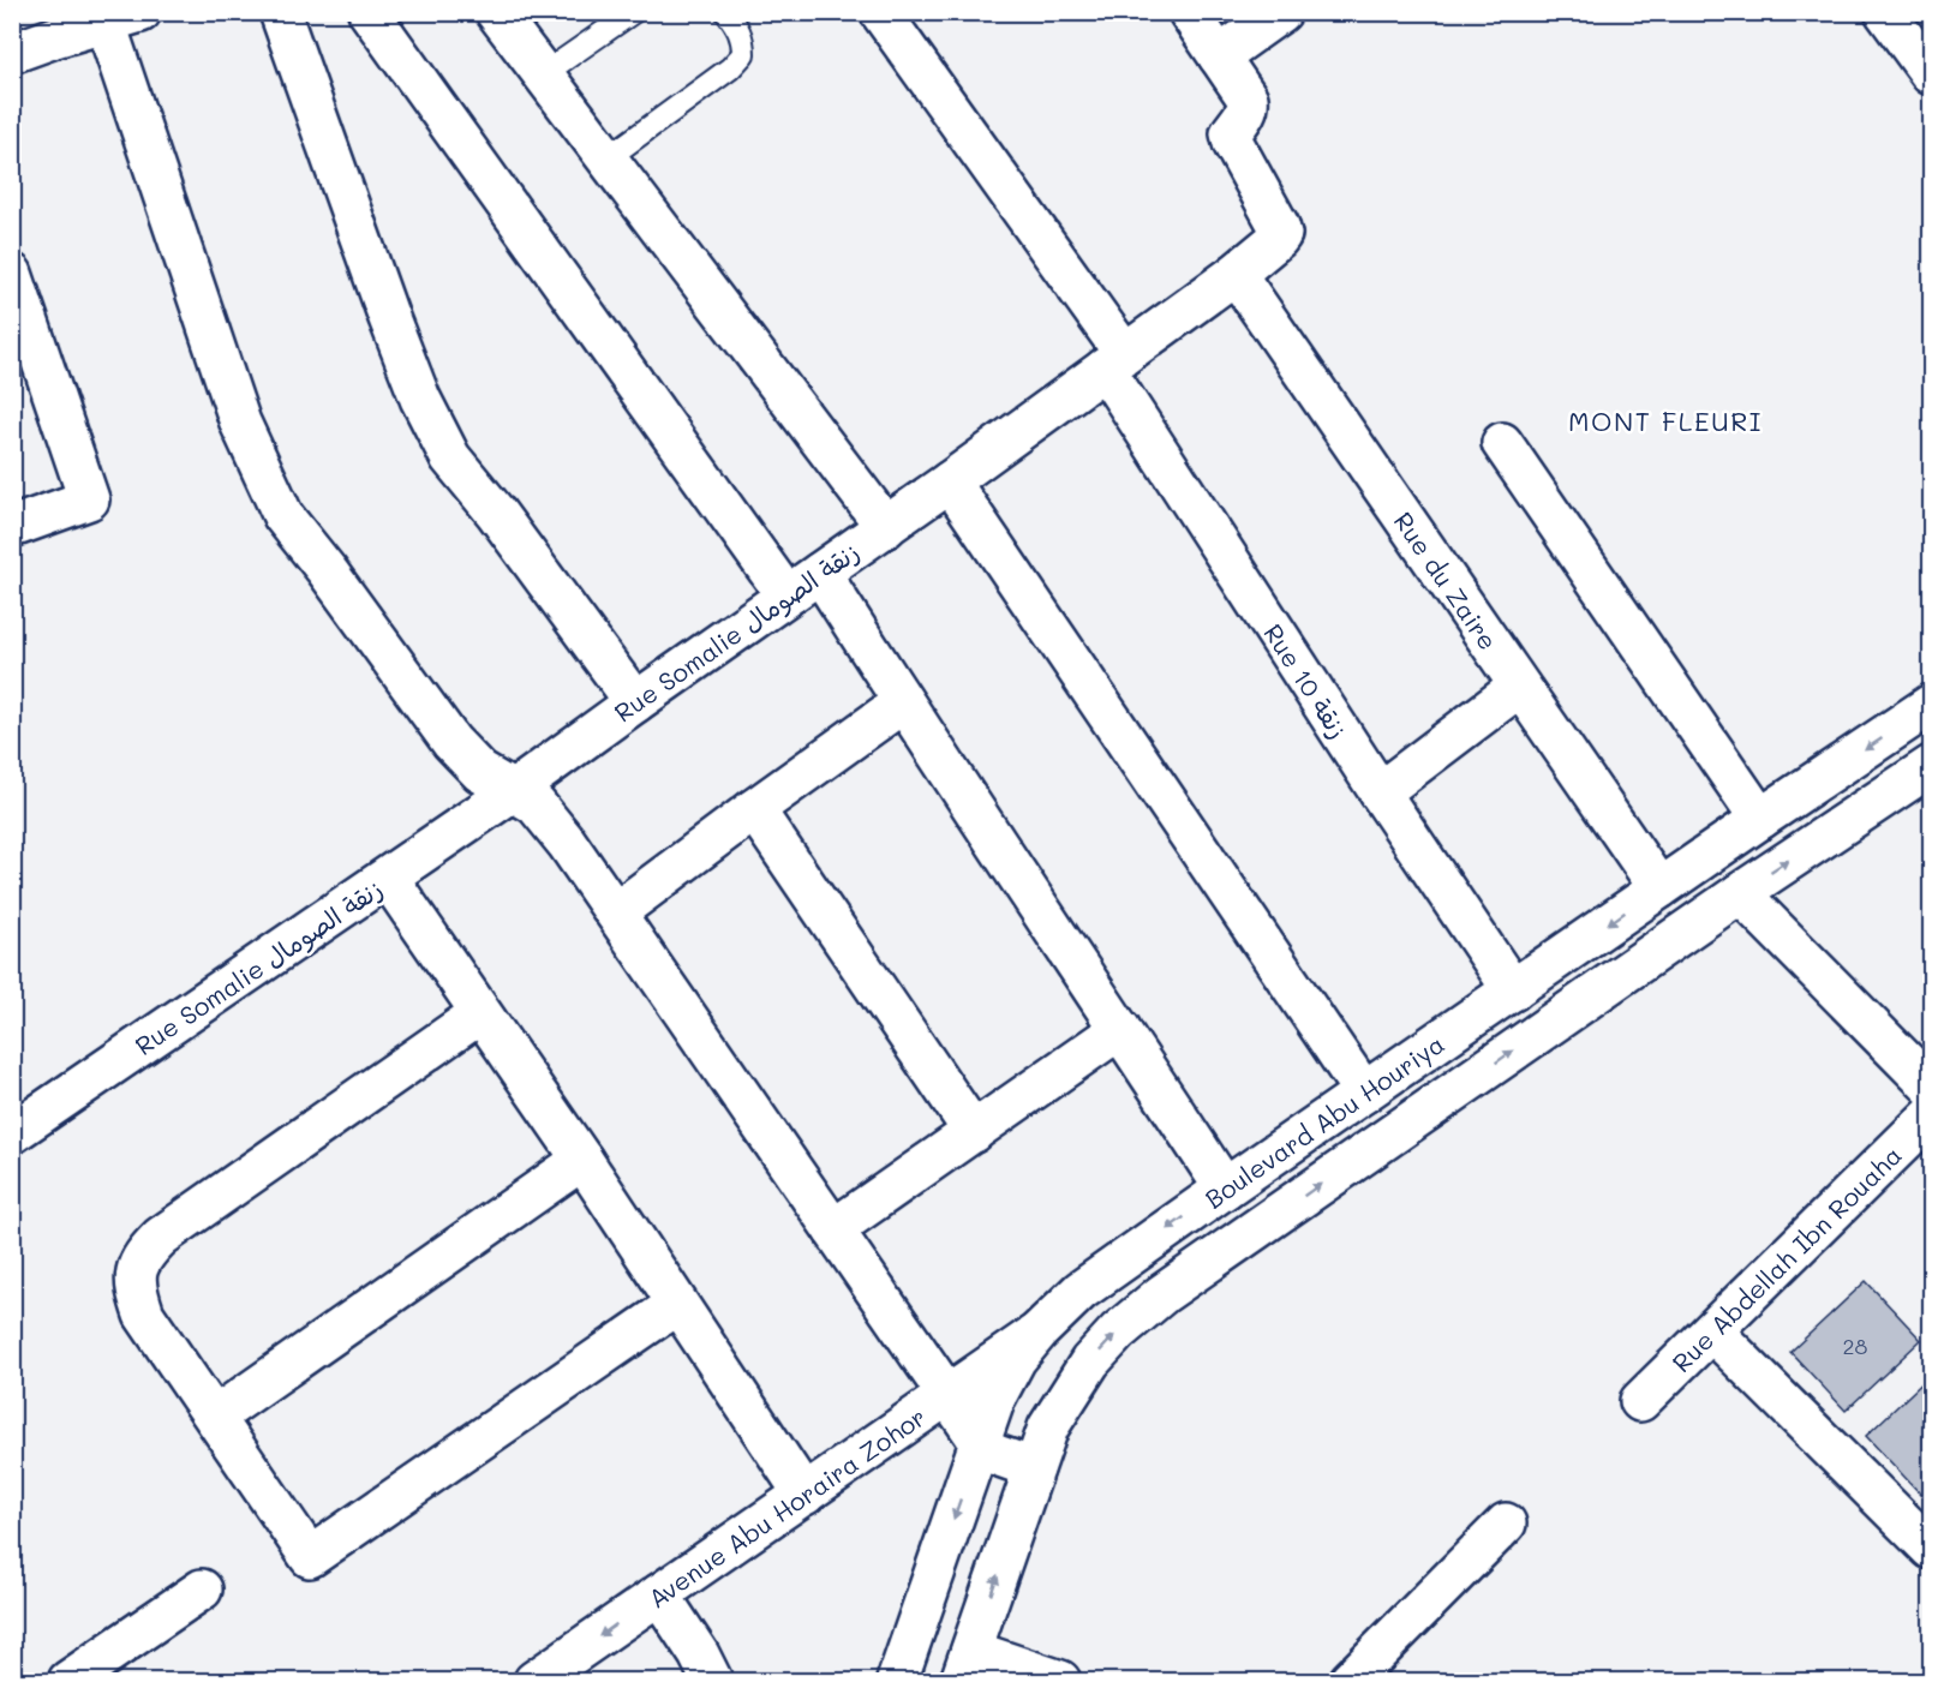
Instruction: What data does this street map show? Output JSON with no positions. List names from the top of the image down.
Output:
{
  "streets": {
    "street": [
      "Rue du Zaire",
      "Rue Somalie زنقة الصومال",
      "Rue 10 زنقة",
      "Boulevard Abu Houriya",
      "Rue Abdellah Ibn Rouaha",
      "Avenue Abu Horaira Zohor"
    ]
  },
  "crossings": [
    ["Rue du Zaire", "Rue Somalie زنقة الصومال"],
    ["Rue du Zaire", "Boulevard Abu Houriya"],
    ["Rue Somalie زنقة الصومال", "Rue 10 زنقة"],
    ["Rue 10 زنقة", "Boulevard Abu Houriya"],
    ["Boulevard Abu Houriya", "Avenue Abu Horaira Zohor"]
  ],
  "districts": ["MONT FLEURI"],
  "house_numbers": ["28"]
}
